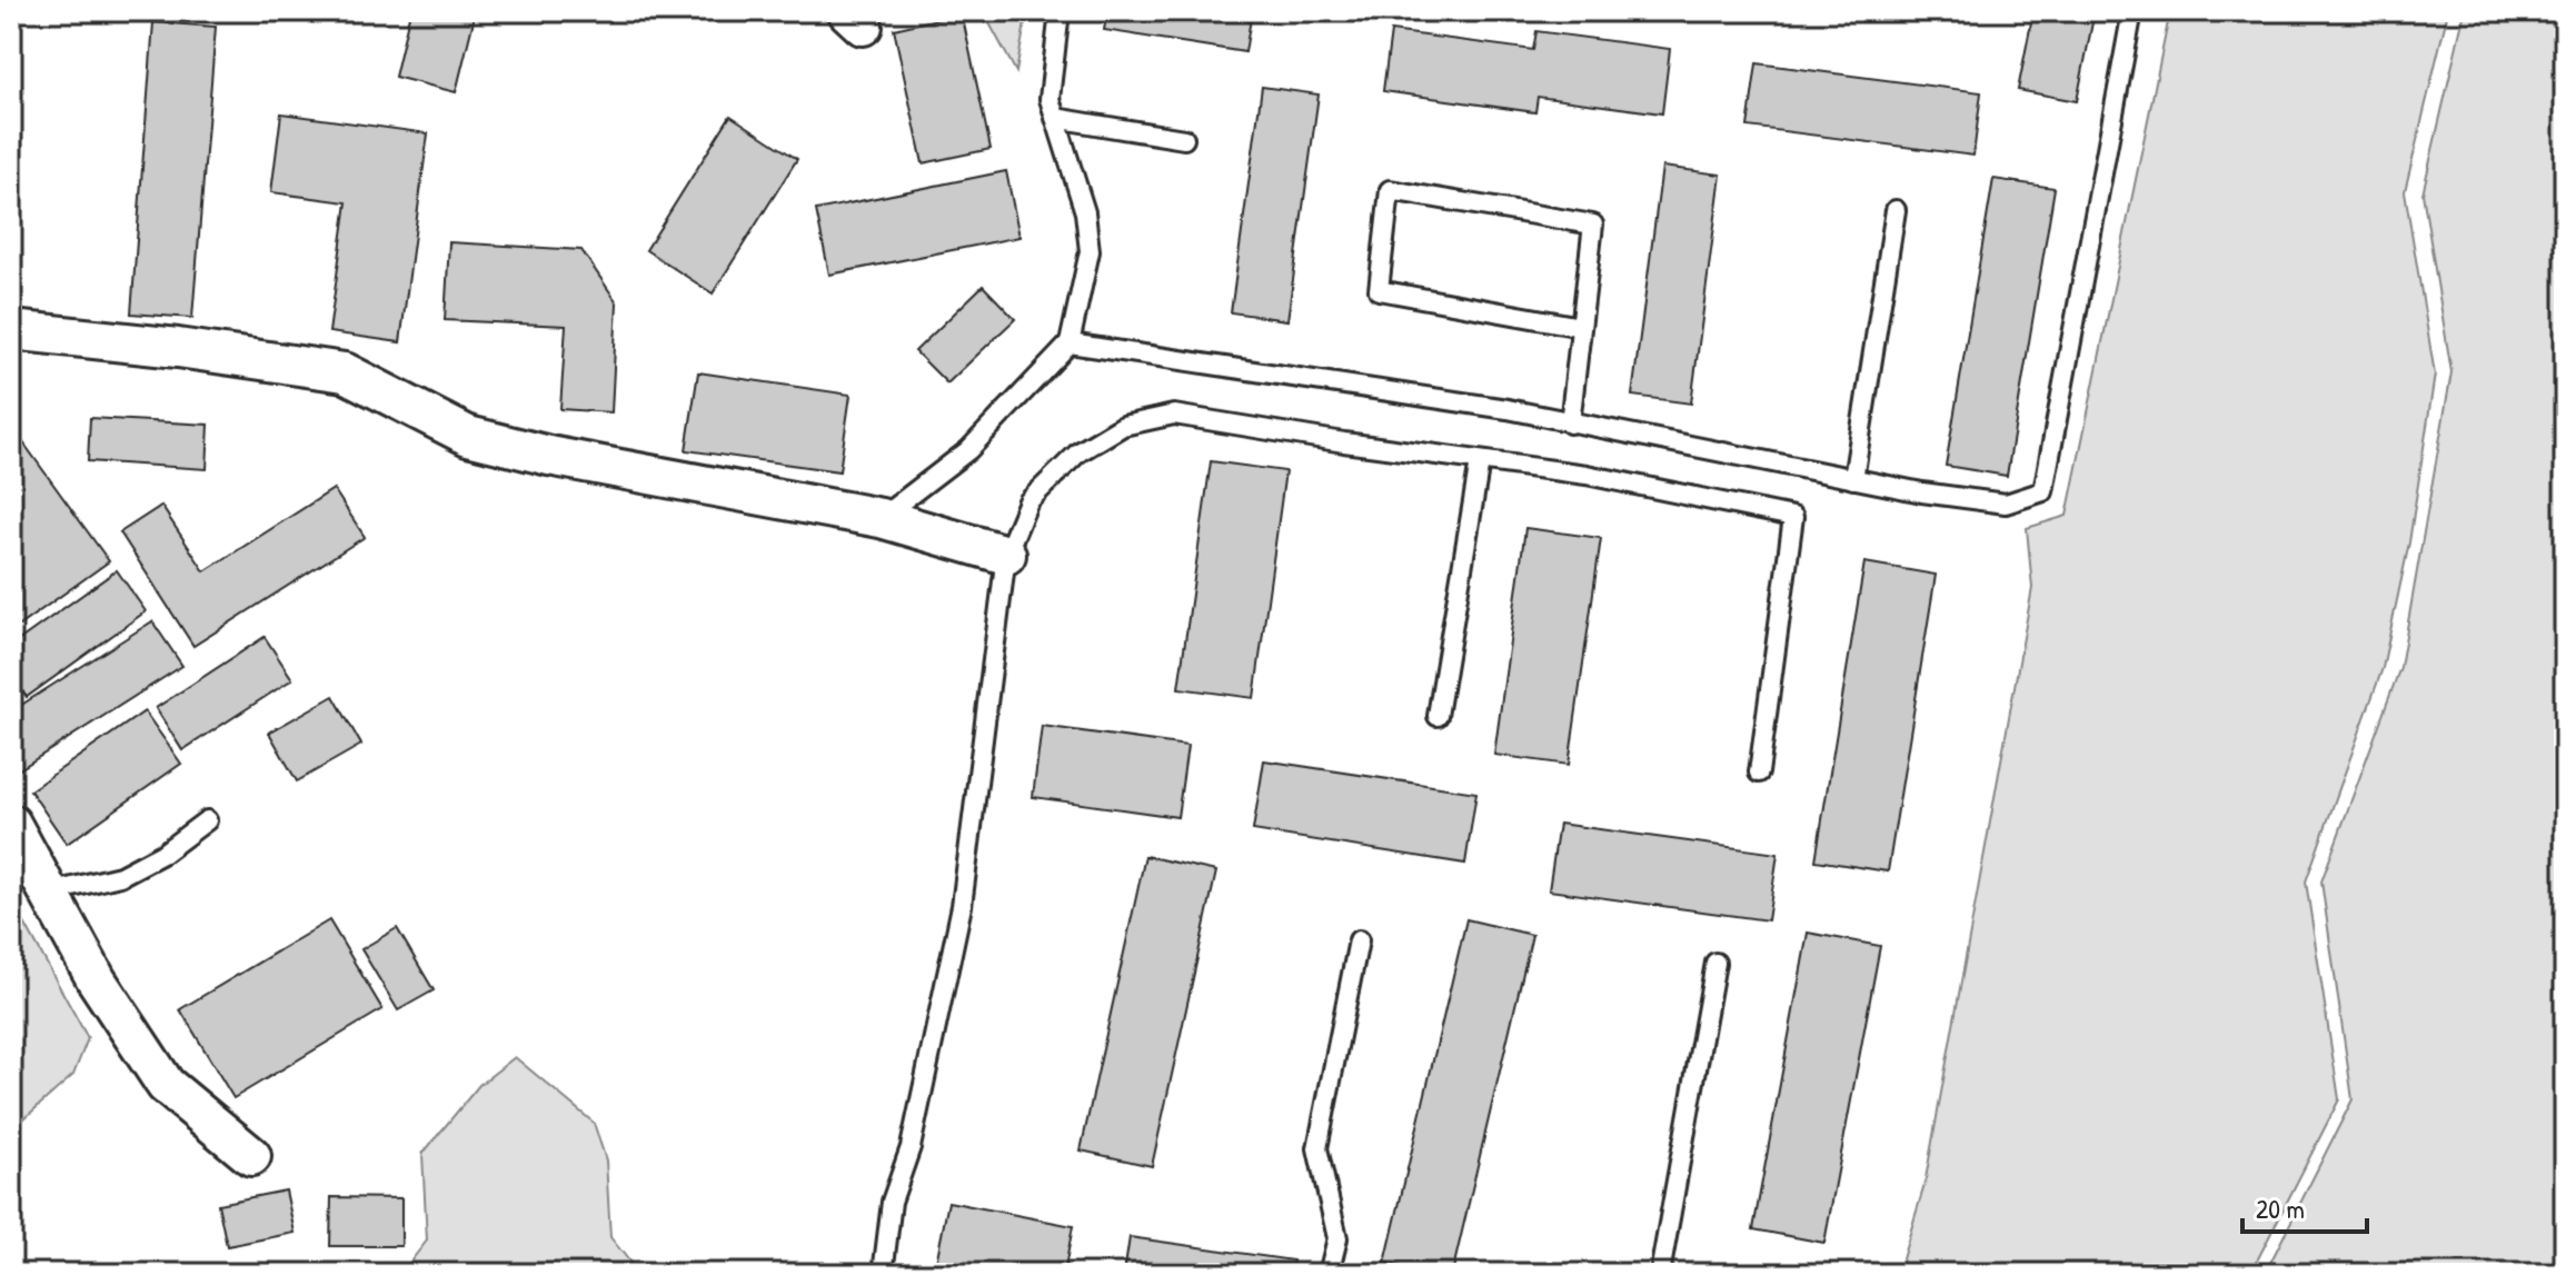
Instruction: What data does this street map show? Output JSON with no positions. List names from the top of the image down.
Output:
{
  "scale_bar": "20 m"
}
